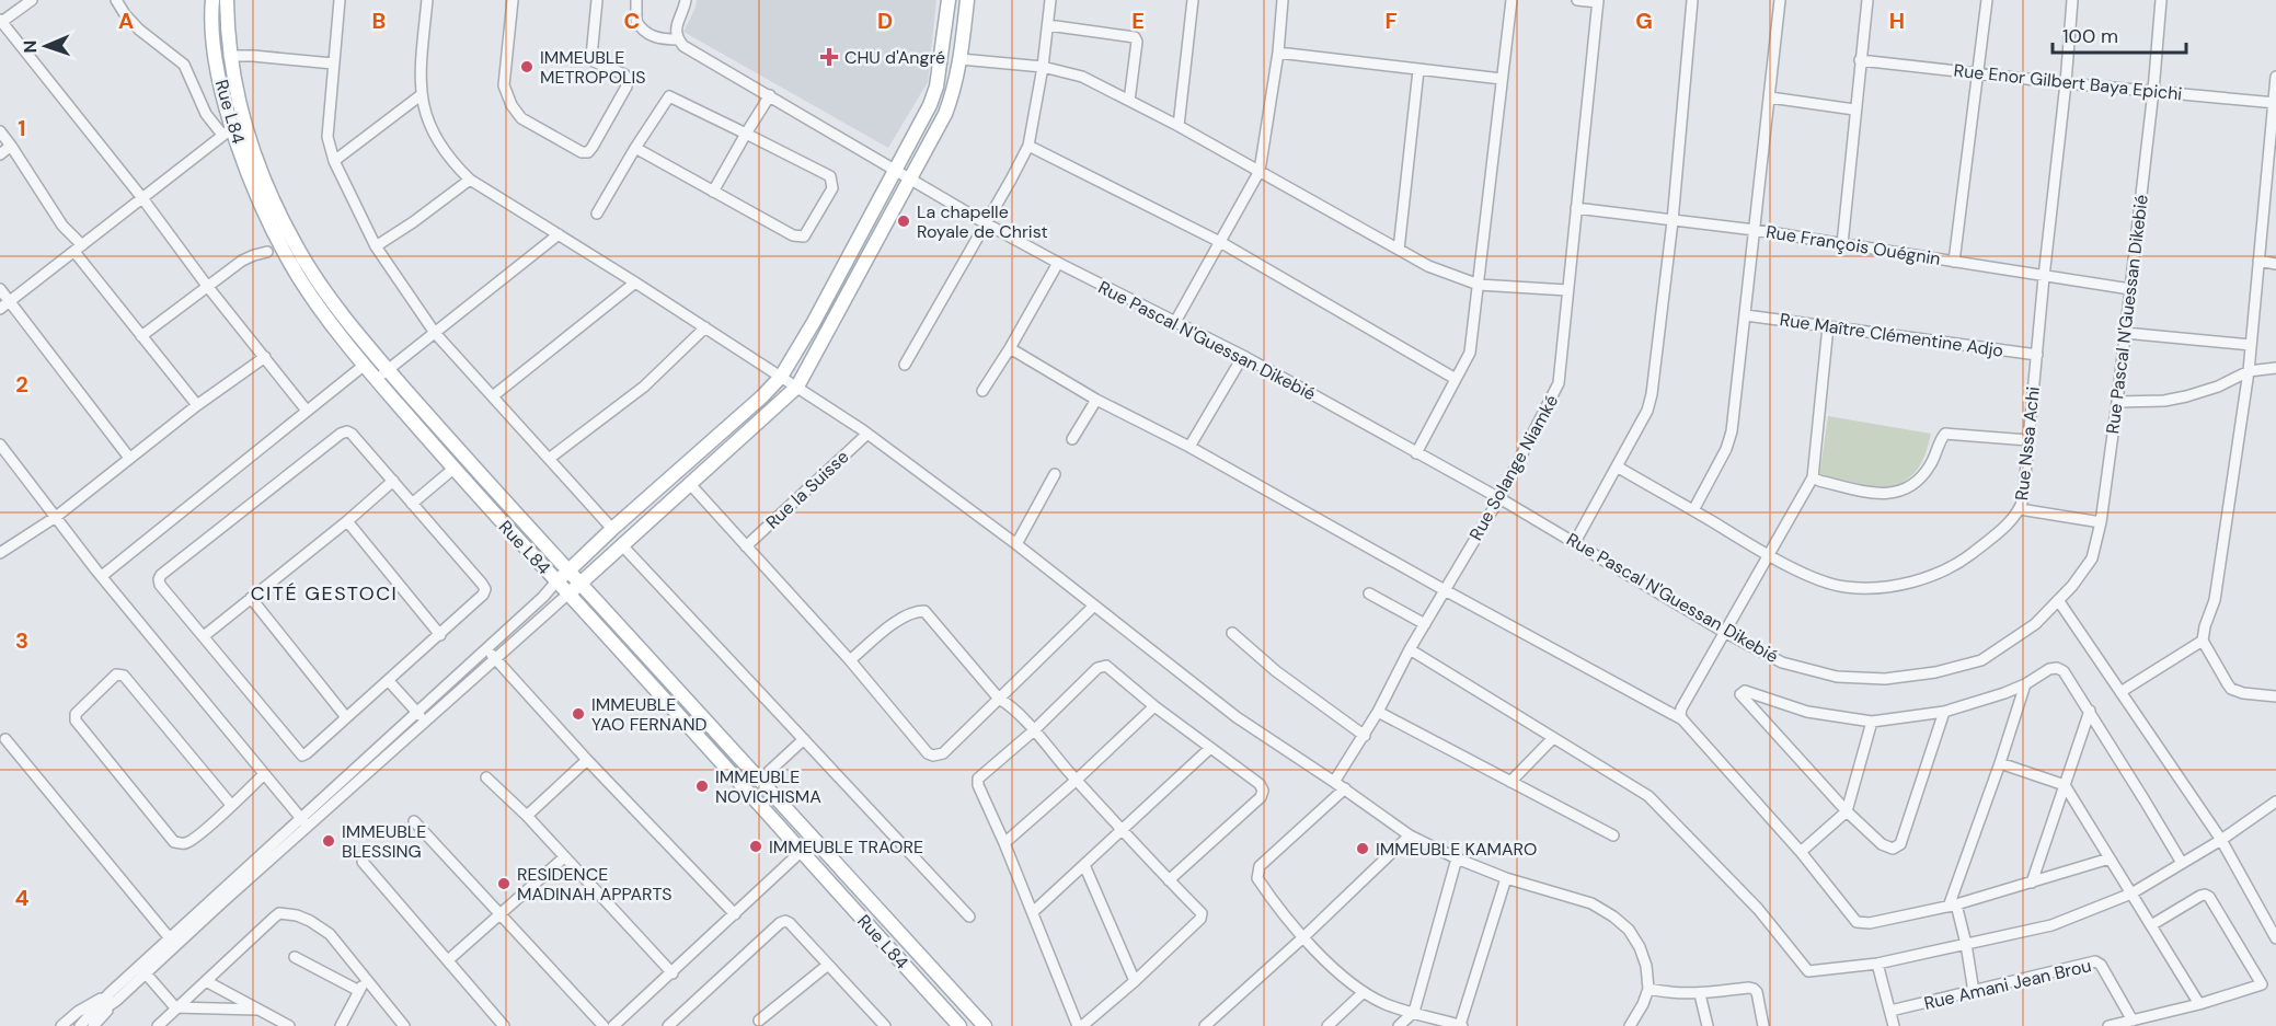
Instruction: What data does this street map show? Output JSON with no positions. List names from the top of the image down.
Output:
{
  "streets": {
    "main road": ["Rue L84"],
    "street": [
      "Rue Enor Gilbert Baya Epichi",
      "Rue François Ouégnin",
      "Rue Pascal N'Guessan Dikebié",
      "Rue Maître Clémentine Adjo",
      "Rue Nssa Achi",
      "Rue Solange Niamké",
      "Rue la Suisse",
      "Rue Amani Jean Brou"
    ]
  },
  "crossings": [
    ["Rue Enor Gilbert Baya Epichi", "Rue Pascal N'Guessan Dikebié"],
    ["Rue Enor Gilbert Baya Epichi", "Rue Nssa Achi"],
    ["Rue François Ouégnin", "Rue Pascal N'Guessan Dikebié"],
    ["Rue François Ouégnin", "Rue Nssa Achi"],
    ["Rue François Ouégnin", "Rue Solange Niamké"],
    ["Rue Pascal N'Guessan Dikebié", "Rue Solange Niamké"],
    ["Rue Maître Clémentine Adjo", "Rue Nssa Achi"]
  ],
  "districts": ["CITÉ GESTOCI"],
  "places": {
    "health": ["CHU d'Angré"],
    "other": [
      "IMMEUBLE METROPOLIS",
      "La chapelle Royale de Christ",
      "IMMEUBLE YAO FERNAND",
      "IMMEUBLE NOVICHISMA",
      "IMMEUBLE BLESSING",
      "IMMEUBLE TRAORE",
      "IMMEUBLE KAMARO",
      "RESIDENCE MADINAH APPARTS"
    ]
  },
  "scale_bar": "100 m",
  "north": "left",
  "grid": {
    "columns": [
      "A",
      "B",
      "C",
      "D",
      "E",
      "F",
      "G",
      "H"
    ],
    "rows": [
      "1",
      "2",
      "3",
      "4"
    ]
  }
}
